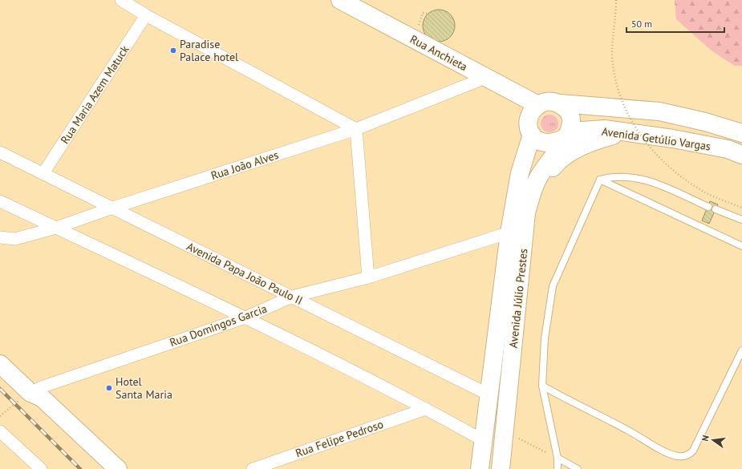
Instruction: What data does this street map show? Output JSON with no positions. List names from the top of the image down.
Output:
{
  "streets": {
    "main road": ["Rua Anchieta", "Avenida Getúlio Vargas", "Avenida Júlio Prestes"],
    "street": [
      "Rua Maria Azem Matuck",
      "Rua João Alves",
      "Avenida Papa João Paulo II",
      "Rua Domingos Garcia",
      "Rua Felipe Pedroso"
    ]
  },
  "crossings": [
    ["Rua Anchieta", "Avenida Getúlio Vargas"],
    ["Rua Anchieta", "Rua João Alves"],
    ["Rua Anchieta", "Avenida Júlio Prestes"],
    ["Rua Maria Azem Matuck", "Avenida Papa João Paulo II"],
    ["Avenida Getúlio Vargas", "Avenida Júlio Prestes"],
    ["Rua João Alves", "Avenida Papa João Paulo II"],
    ["Avenida Papa João Paulo II", "Avenida Júlio Prestes"],
    ["Avenida Papa João Paulo II", "Rua Domingos Garcia"],
    ["Avenida Júlio Prestes", "Rua Domingos Garcia"]
  ],
  "places": ["Paradise Palace hotel", "Hotel Santa Maria"],
  "scale_bar": "50 m",
  "north": "left"
}
